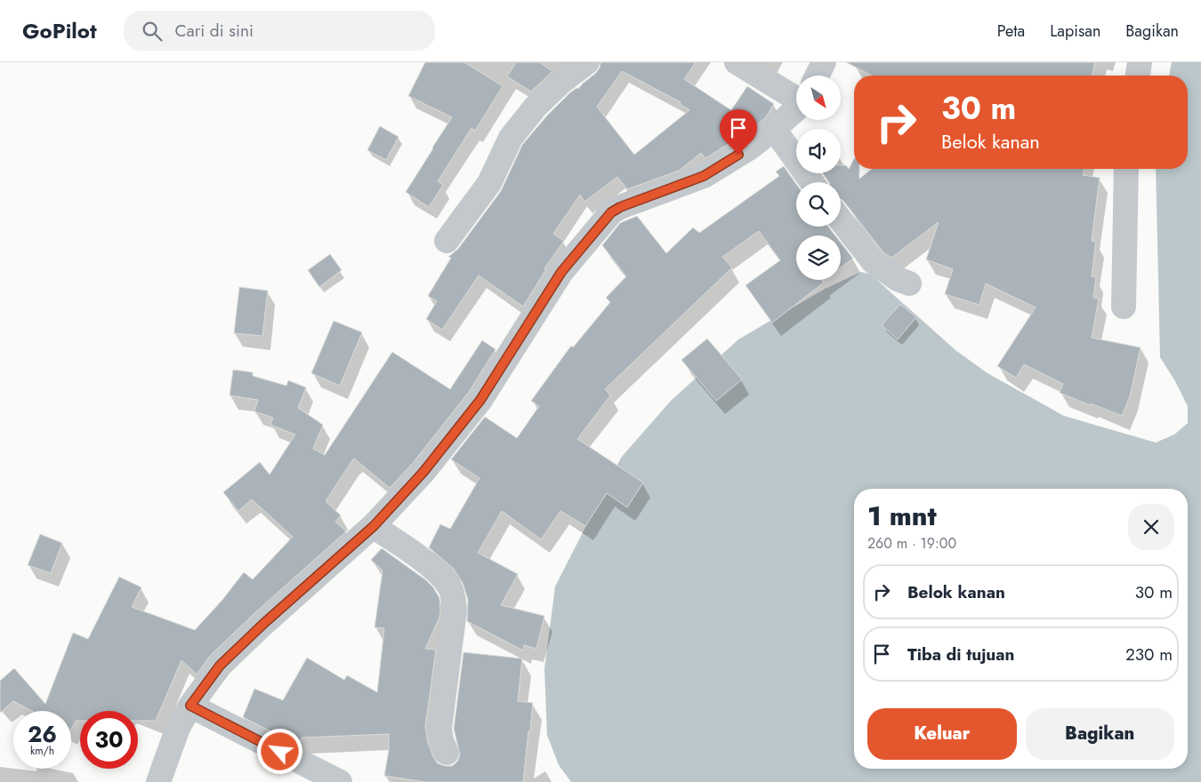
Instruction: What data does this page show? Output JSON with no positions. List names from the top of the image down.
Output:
{
  "north": "bottom right",
  "page": {
    "header": "GoPilot",
    "search": "Cari di sini",
    "nav": ["Peta", "Lapisan", "Bagikan"],
    "turn": ["30 m", "Belok kanan"],
    "heading": ["1 mnt", "260 m · 19:00"],
    "list": [
      {
        "name": "Belok kanan",
        "value": "30 m"
      },
      {
        "name": "Tiba di tujuan",
        "value": "230 m"
      }
    ],
    "buttons": ["Keluar", "Bagikan"],
    "speed": "26 km/h",
    "limit": "30"
  }
}
